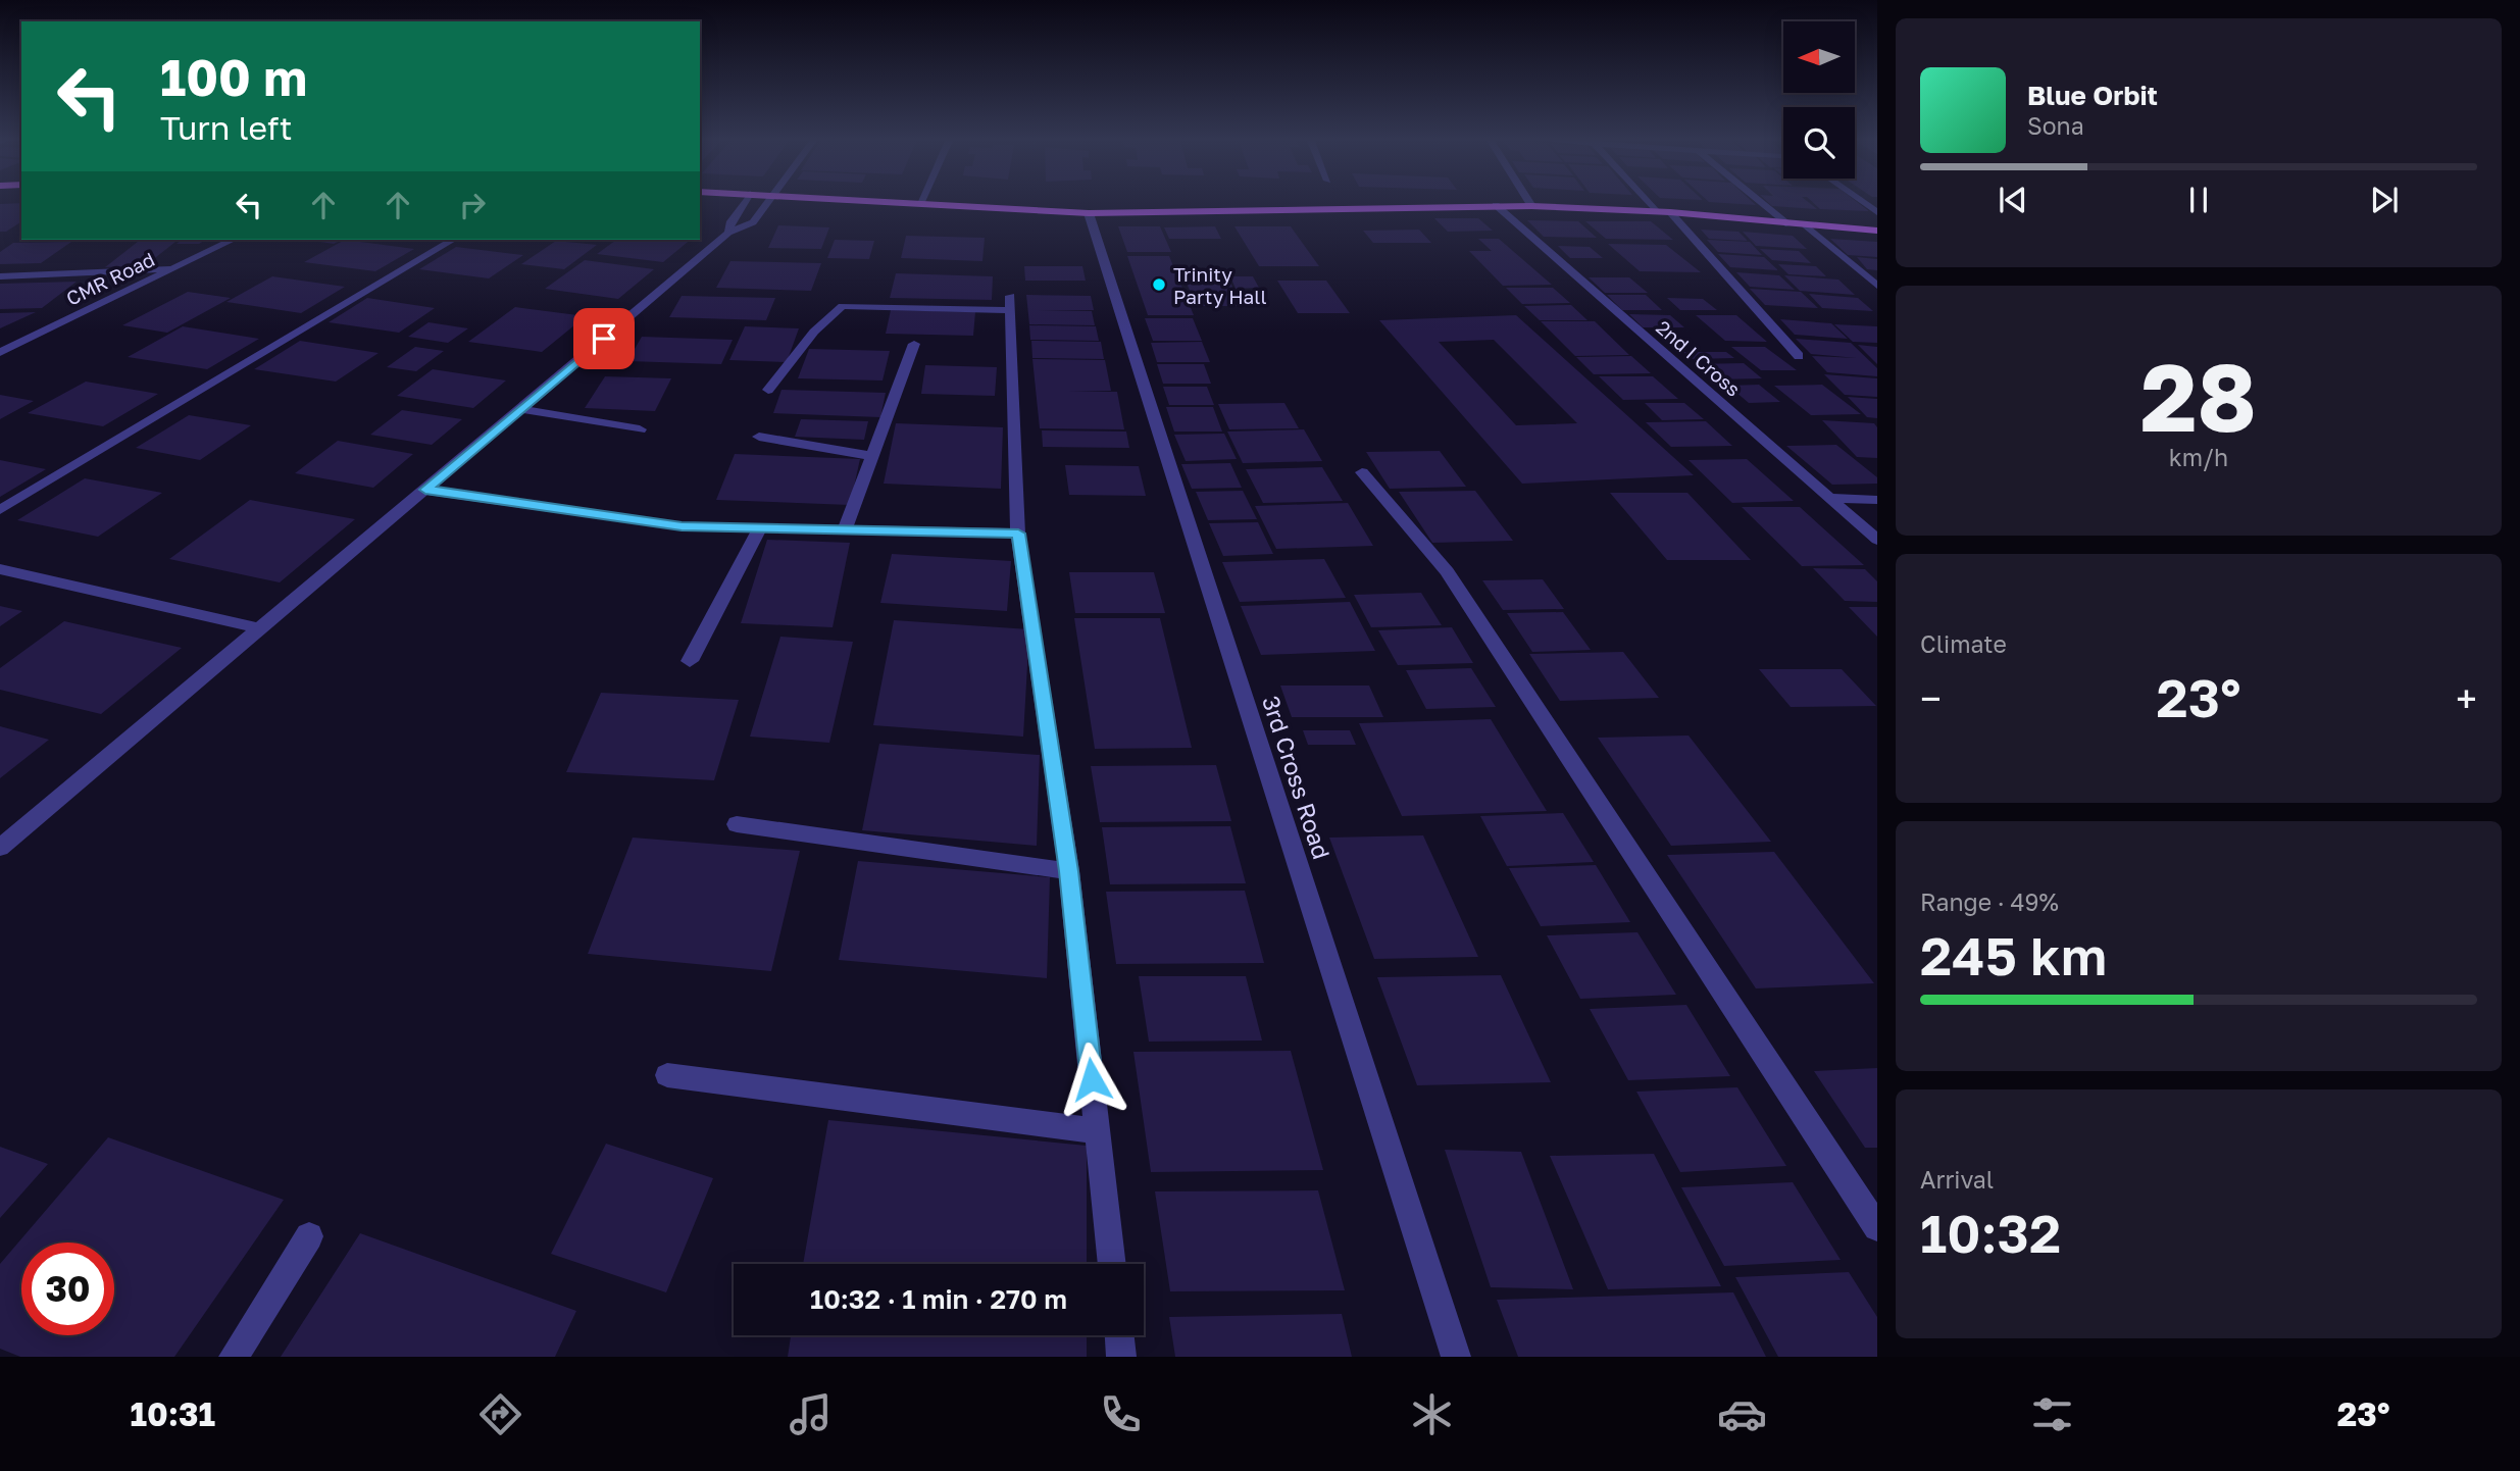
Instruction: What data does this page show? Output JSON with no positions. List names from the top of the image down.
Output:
{
  "streets": {
    "street": ["CMR Road", "2nd I Cross", "3rd Cross Road"]
  },
  "places": ["Trinity Party Hall"],
  "north": "left",
  "page": {
    "turn": ["100 m", "Turn left"],
    "song": ["Blue Orbit", "Sona"],
    "tile": [
      ["28", "km/h"],
      "Climate",
      ["Range · 49%", "245 km"],
      ["Arrival", "10:32"]
    ],
    "heat": ["−", "23°", "+"],
    "limit": "30",
    "trip": "10:32 · 1 min · 270 m",
    "tabs": ["10:31", "23°"]
  }
}
